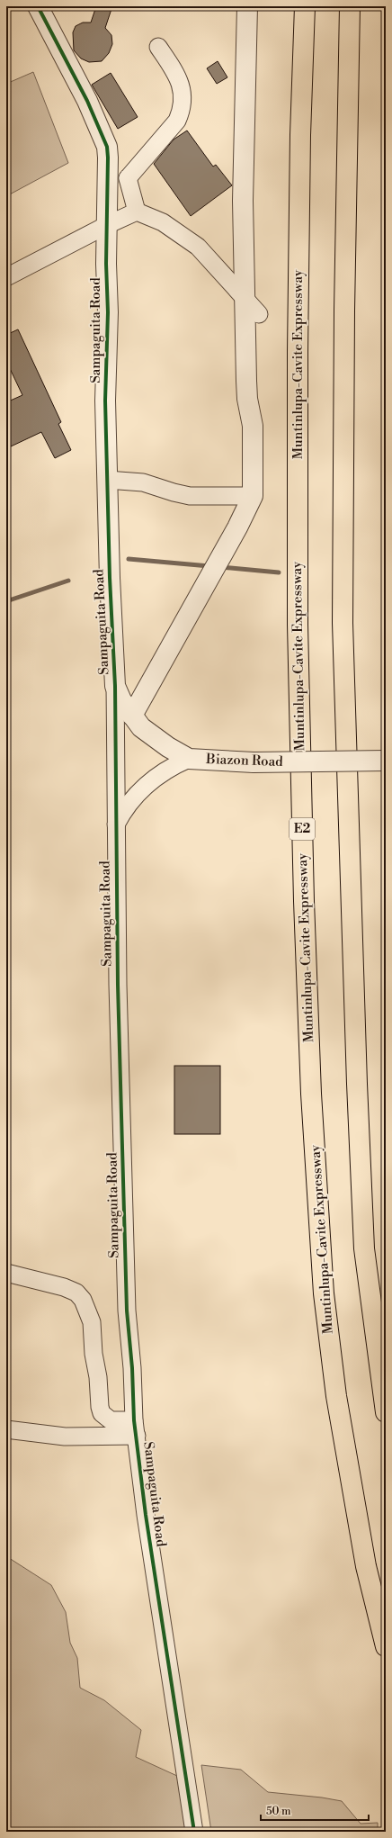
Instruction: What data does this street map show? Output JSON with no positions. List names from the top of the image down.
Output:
{
  "streets": {
    "highway": ["Muntinlupa-Cavite Expressway", "E2"],
    "street": ["Sampaguita Road", "Biazon Road"]
  },
  "crossings": [
    ["Sampaguita Road", "Biazon Road"]
  ],
  "scale_bar": "50 m"
}
